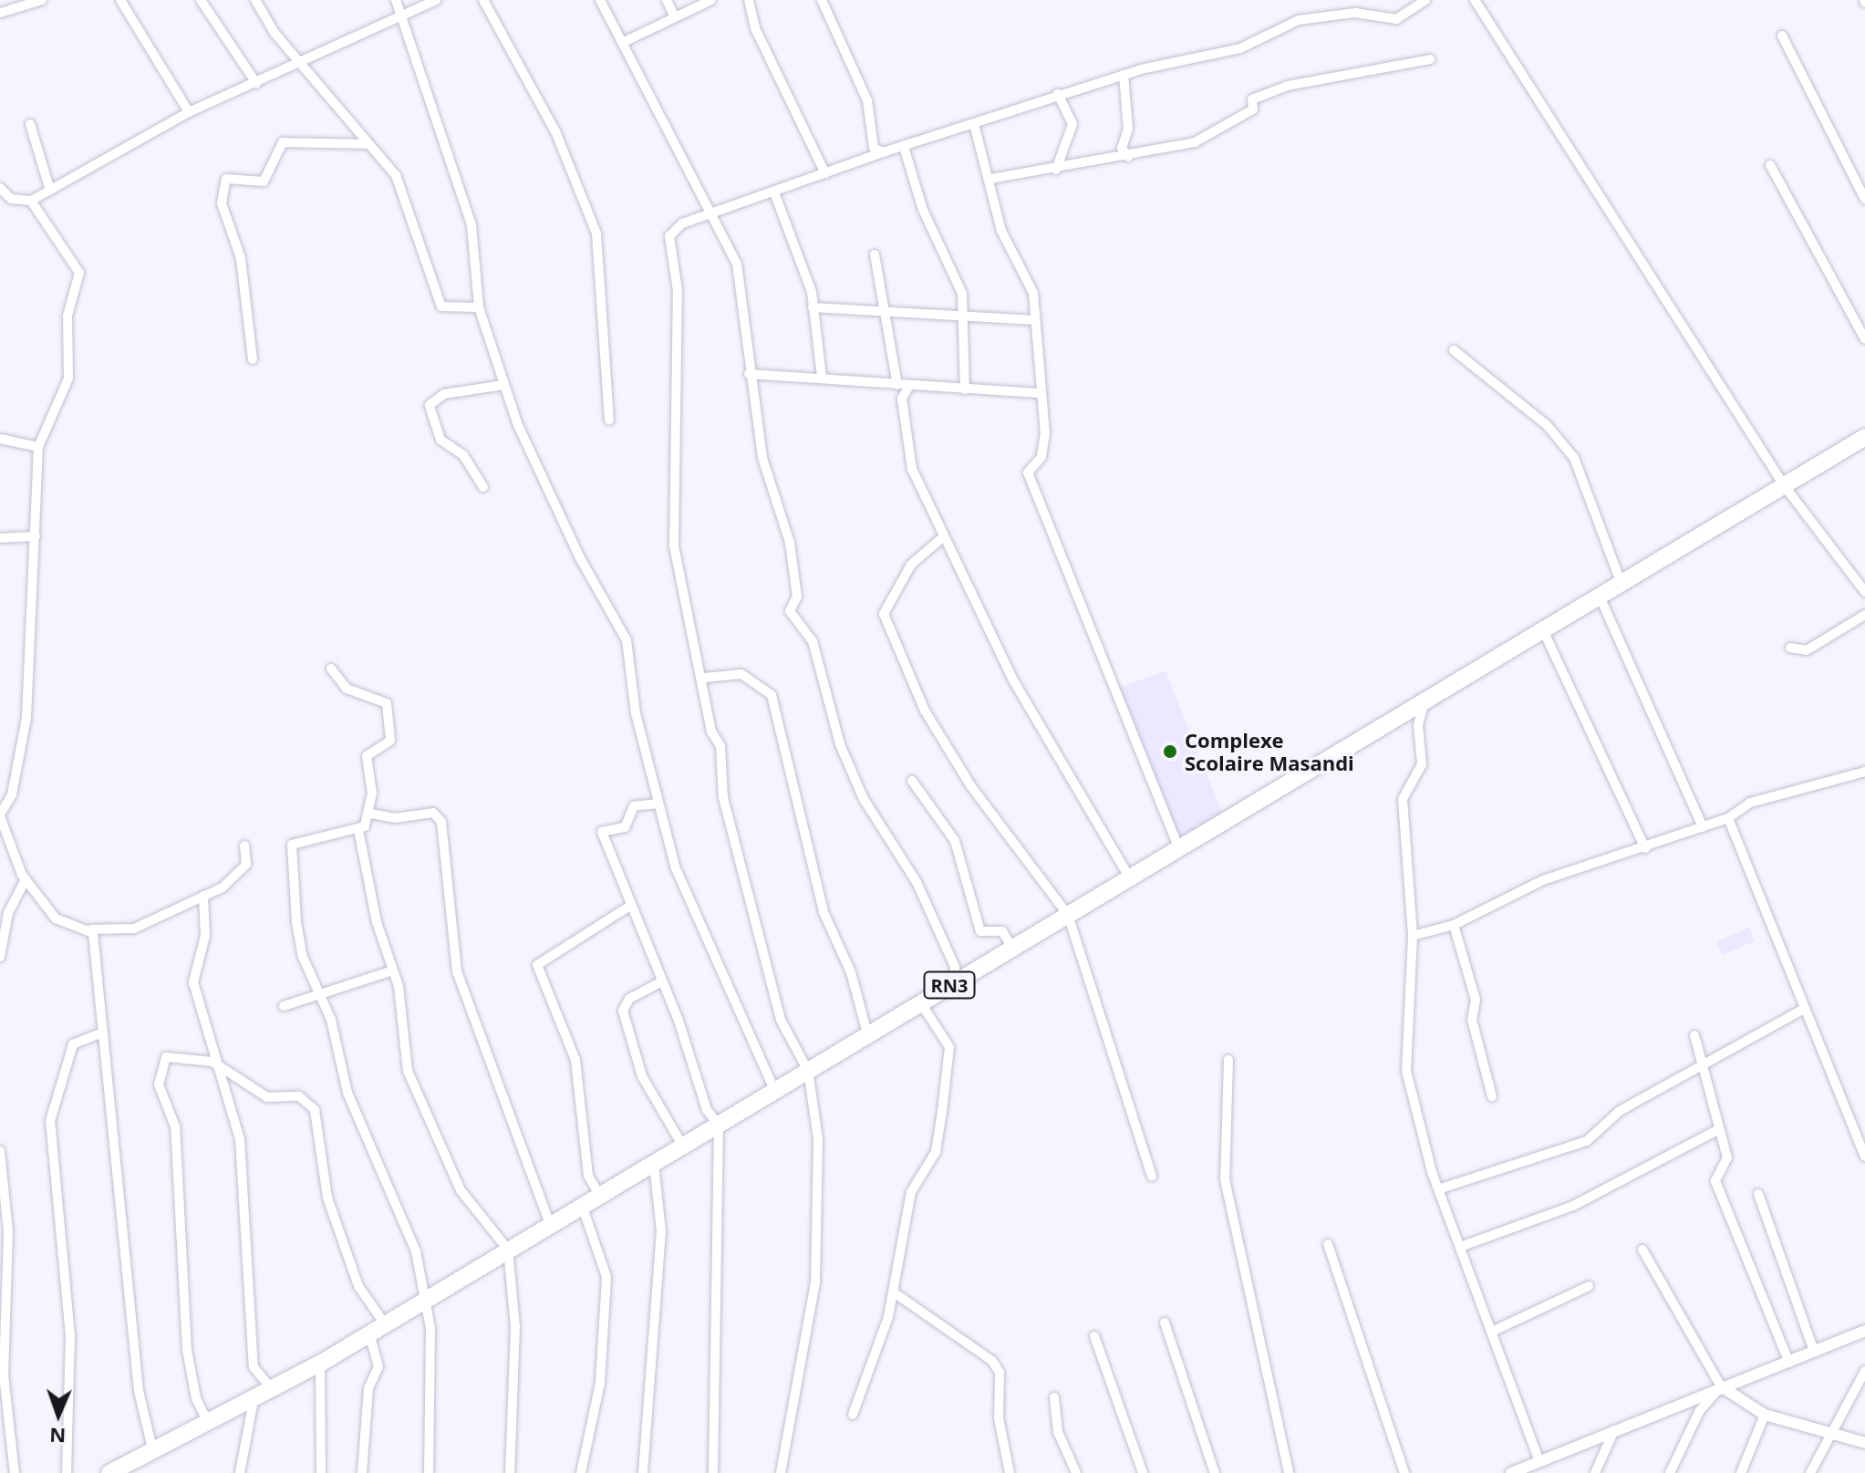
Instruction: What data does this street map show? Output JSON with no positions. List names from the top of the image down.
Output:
{
  "streets": {
    "highway": ["RN3"]
  },
  "places": ["Complexe Scolaire Masandi"],
  "north": "bottom"
}
